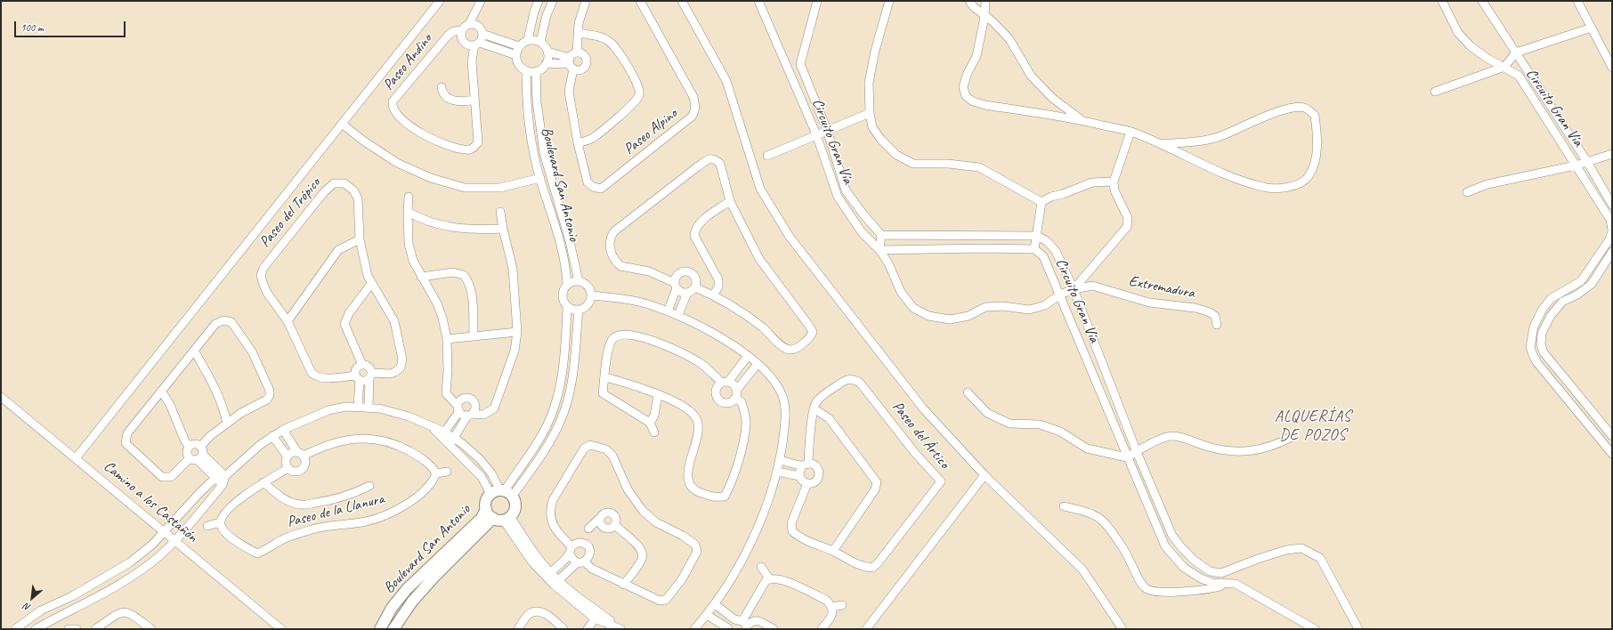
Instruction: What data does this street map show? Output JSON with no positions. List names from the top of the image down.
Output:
{
  "streets": {
    "street": [
      "Paseo Andino",
      "Circuito Gran Vía",
      "Paseo Alpino",
      "Boulevard San Antonio",
      "Paseo del Trópico",
      "Extremadura",
      "Paseo del Ártico",
      "Camino a los Castañón",
      "Paseo de la Llanura"
    ]
  },
  "crossings": [
    ["Circuito Gran Vía", "Extremadura"]
  ],
  "districts": ["ALQUERÍAS DE POZOS"],
  "scale_bar": "100 m",
  "north": "bottom left"
}
